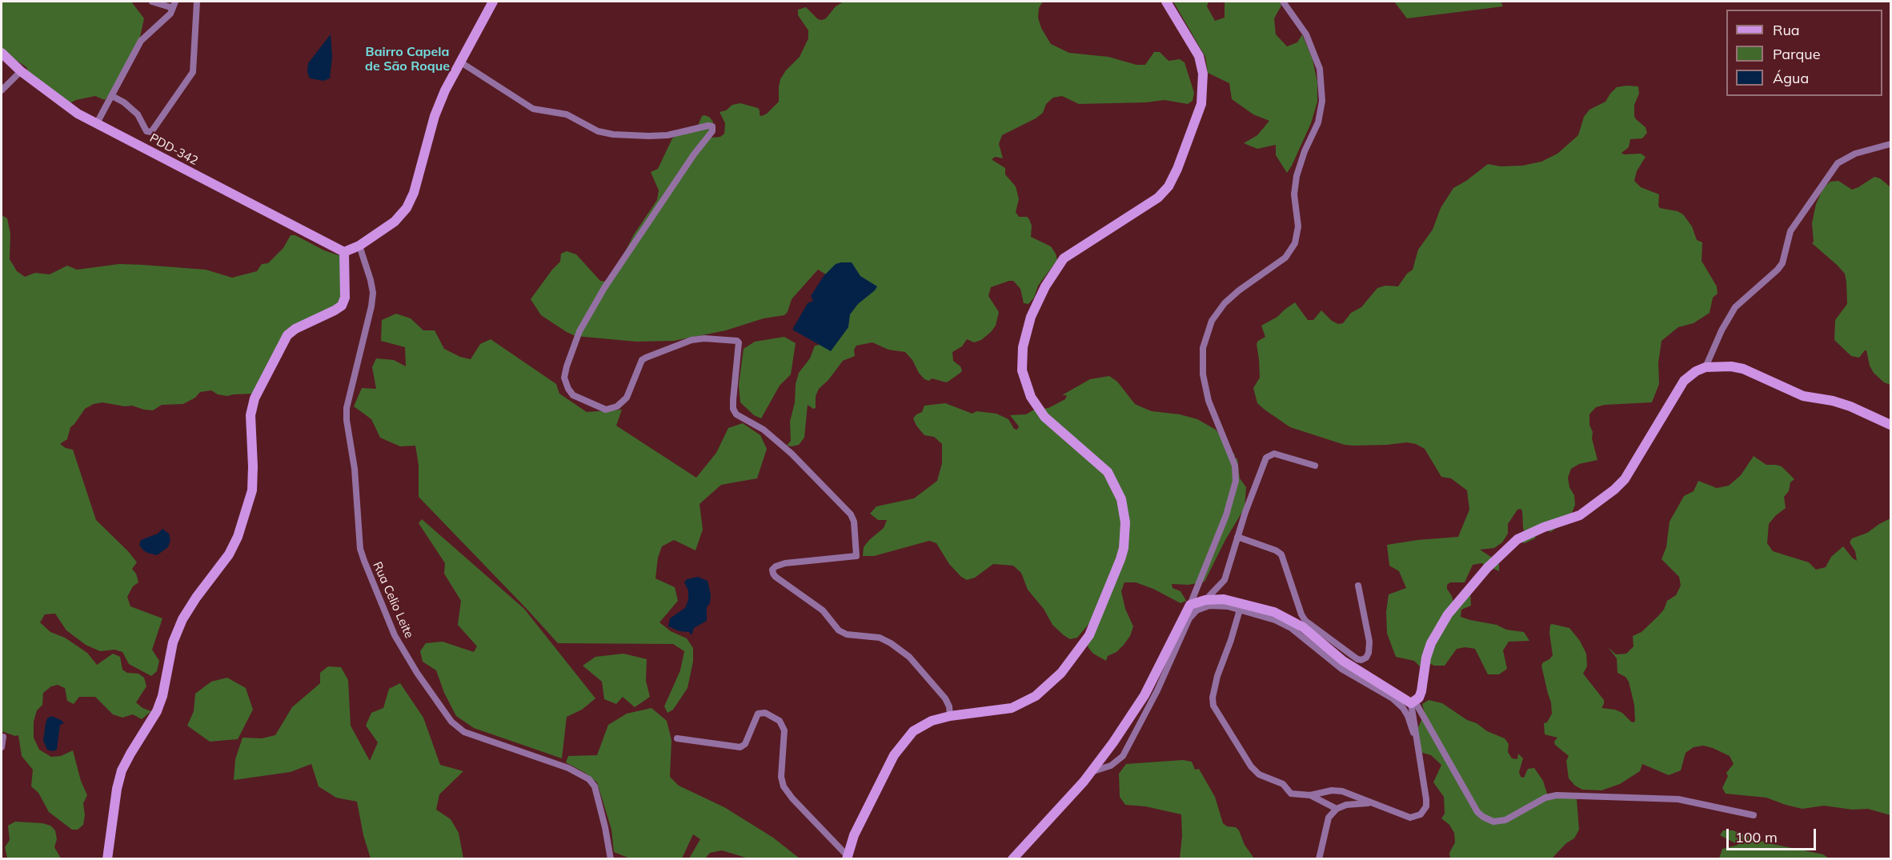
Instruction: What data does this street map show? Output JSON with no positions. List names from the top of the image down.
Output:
{
  "streets": {
    "street": ["PDD-342", "Rua Celio Leite"]
  },
  "districts": ["Bairro Capela de São Roque"],
  "legend": ["Rua", "Parque", "Água"],
  "scale_bar": "100 m"
}
